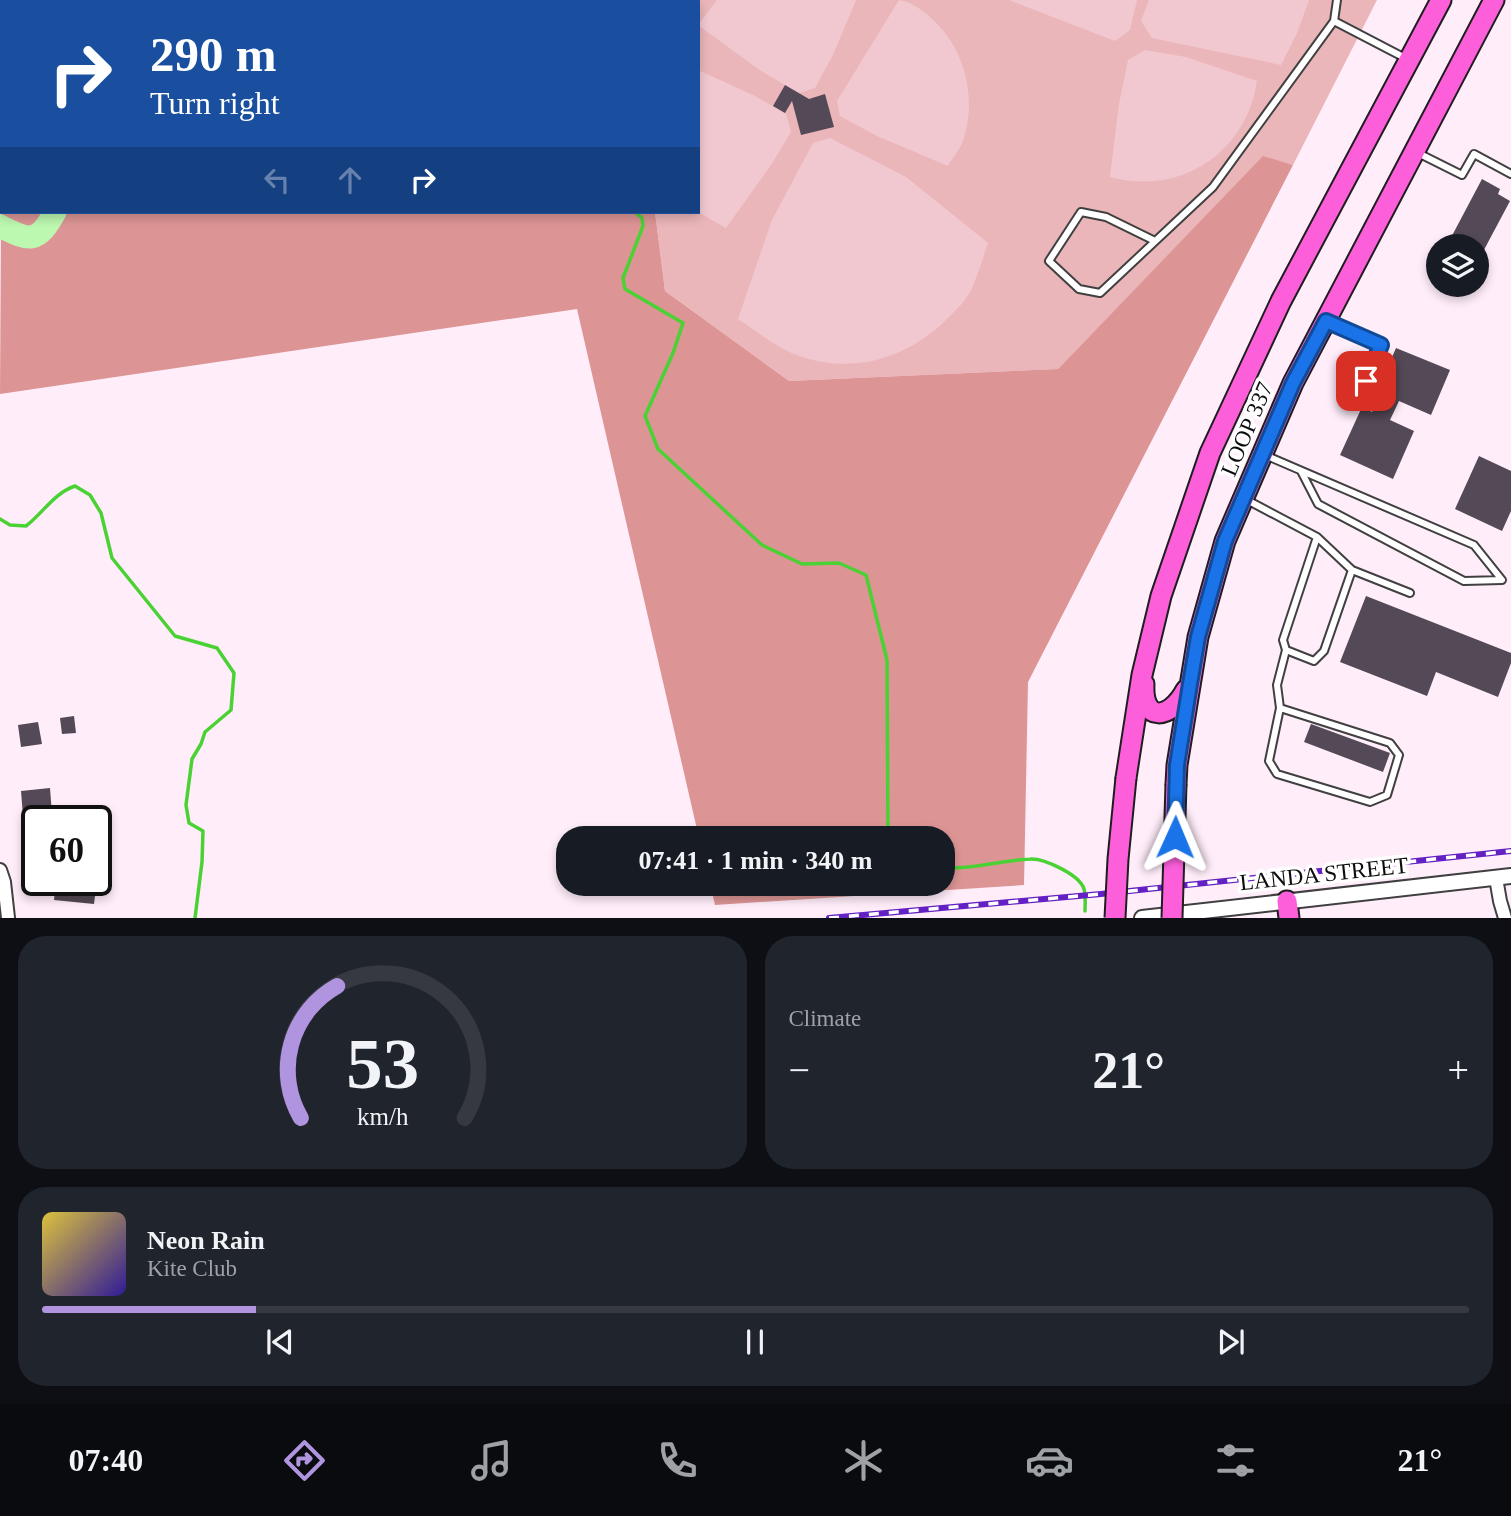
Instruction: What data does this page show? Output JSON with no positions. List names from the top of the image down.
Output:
{
  "streets": {
    "main road": ["LOOP 337"],
    "street": ["LANDA STREET"]
  },
  "page": {
    "turn": ["290 m", "Turn right"],
    "limit": "60",
    "trip": "07:41 · 1 min · 340 m",
    "tile": "Climate",
    "heat": ["−", "21°", "+"],
    "song": ["Neon Rain", "Kite Club"],
    "tabs": ["07:40", "21°"],
    "gauge": ["53", "km/h"]
  }
}
